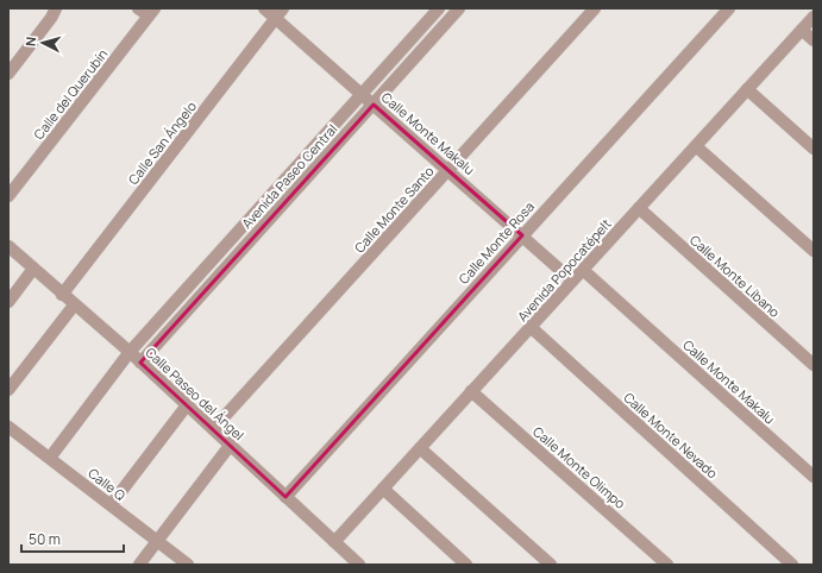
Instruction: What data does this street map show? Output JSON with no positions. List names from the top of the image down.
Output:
{
  "streets": {
    "street": [
      "Calle del Querubín",
      "Calle Monte Makalu",
      "Calle San Ángelo",
      "Avenida Paseo Central",
      "Calle Monte Santo",
      "Calle Monte Rosa",
      "Avenida Popocatépelt",
      "Calle Monte Líbano",
      "Calle Paseo del Ángel",
      "Calle Monte Nevado",
      "Calle Monte Olimpo",
      "Calle Q"
    ]
  },
  "crossings": [
    ["Calle Monte Makalu", "Calle San Ángelo"],
    ["Calle Monte Makalu", "Avenida Paseo Central"],
    ["Calle Monte Makalu", "Calle Monte Santo"],
    ["Calle Monte Makalu", "Calle Monte Rosa"],
    ["Calle Monte Makalu", "Avenida Popocatépelt"],
    ["Calle San Ángelo", "Calle Paseo del Ángel"],
    ["Avenida Paseo Central", "Calle Paseo del Ángel"],
    ["Avenida Paseo Central", "Calle Q"],
    ["Calle Monte Santo", "Calle Paseo del Ángel"],
    ["Calle Monte Rosa", "Calle Paseo del Ángel"],
    ["Avenida Popocatépelt", "Calle Monte Líbano"],
    ["Avenida Popocatépelt", "Calle Paseo del Ángel"],
    ["Avenida Popocatépelt", "Calle Monte Nevado"],
    ["Avenida Popocatépelt", "Calle Monte Olimpo"]
  ],
  "scale_bar": "50 m",
  "north": "left"
}
